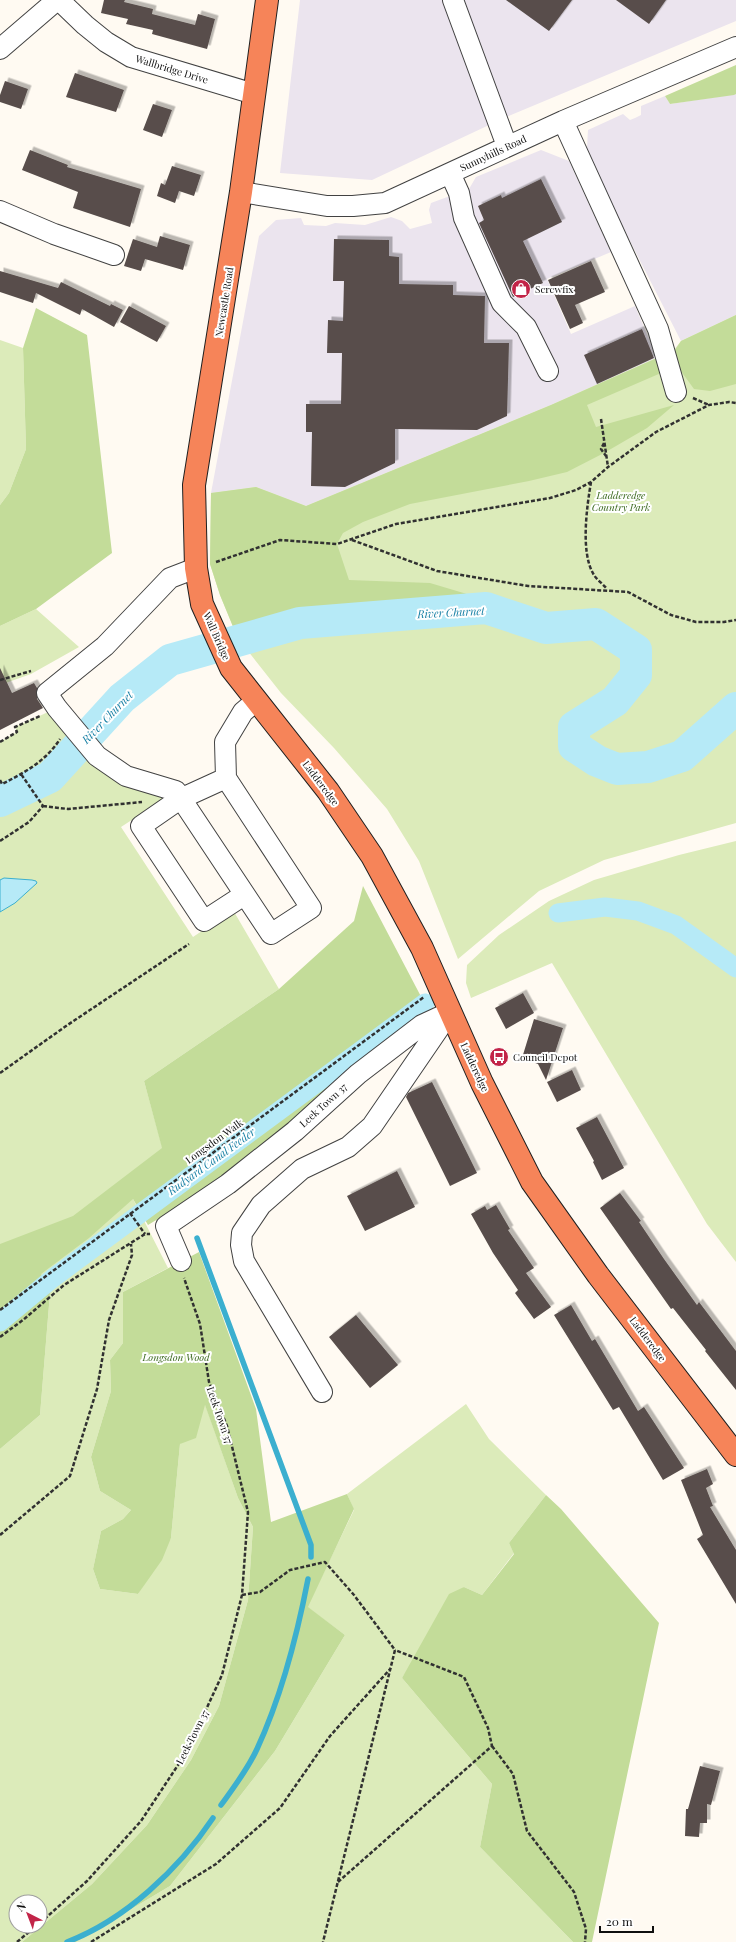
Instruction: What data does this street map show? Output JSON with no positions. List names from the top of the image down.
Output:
{
  "streets": {
    "highway": ["Newcastle Road", "Wall Bridge", "Ladderedge"],
    "street": ["Wallbridge Drive", "Sunnyhills Road", "Leek Town 37"],
    "path": ["Longsdon Walk"]
  },
  "crossings": [
    ["Wallbridge Drive", "Newcastle Road"],
    ["Sunnyhills Road", "Newcastle Road"],
    ["Newcastle Road", "Wall Bridge"],
    ["Wall Bridge", "Ladderedge"],
    ["Ladderedge", "Leek Town 37"],
    ["Ladderedge", "Longsdon Walk"]
  ],
  "water": ["River Churnet", "Rudyard Canal Feeder"],
  "parks": ["Ladderedge Country Park", "Longsdon Wood"],
  "places": {
    "shop": ["Screwfix"],
    "bus stop": ["Council Depot"]
  },
  "scale_bar": "20 m",
  "north": "top left"
}
